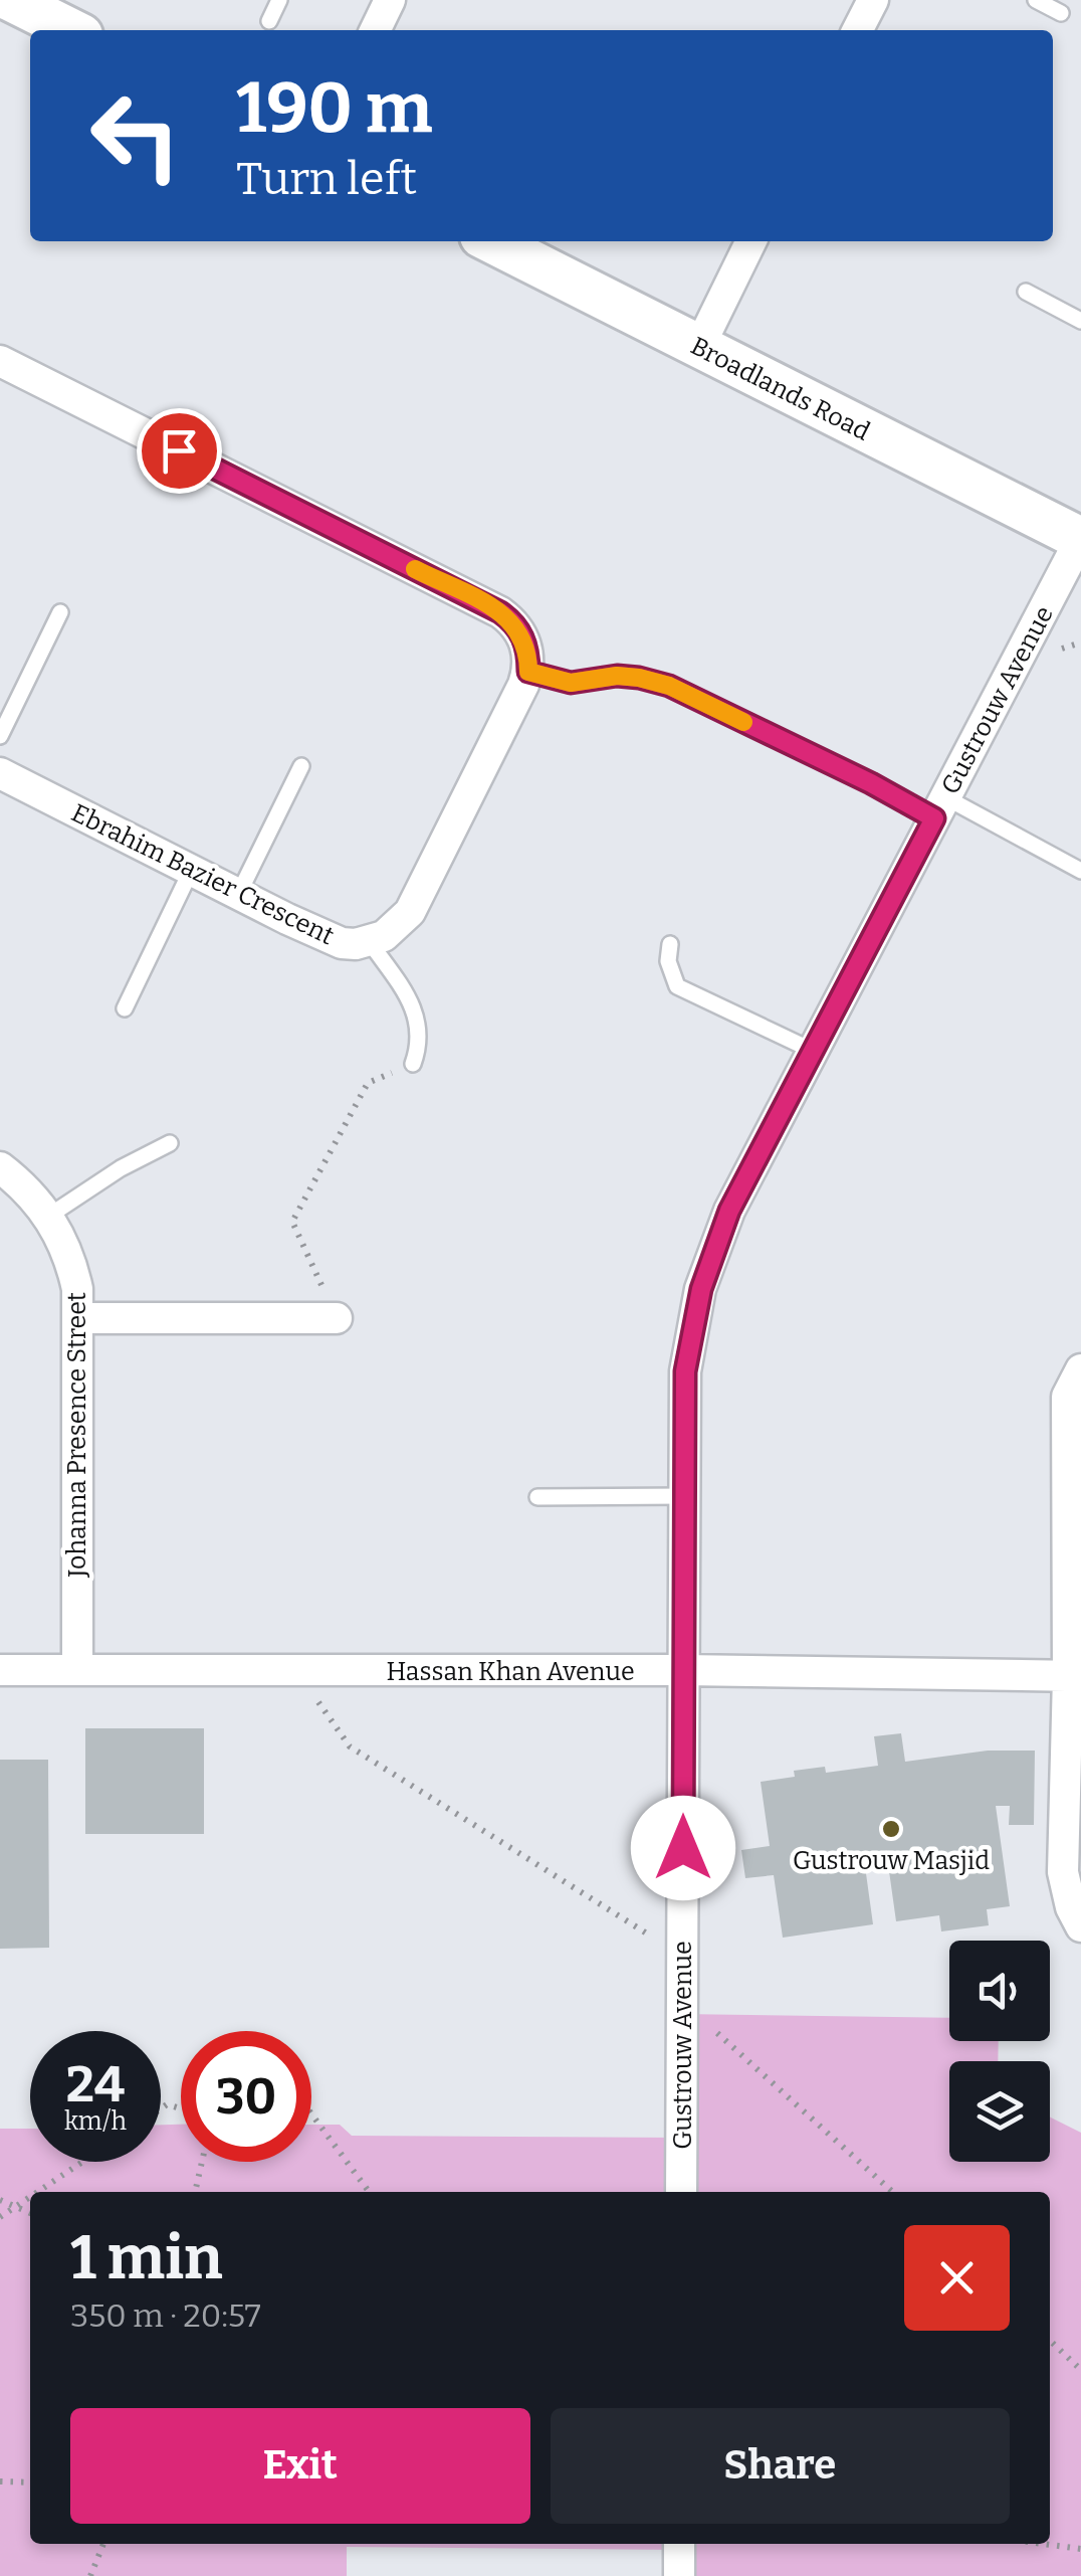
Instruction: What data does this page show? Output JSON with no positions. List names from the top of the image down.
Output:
{
  "streets": {
    "main road": ["Broadlands Road"],
    "street": [
      "Gustrouw Avenue",
      "Ebrahim Bazier Crescent",
      "Johanna Presence Street",
      "Hassan Khan Avenue"
    ]
  },
  "crossings": [
    ["Broadlands Road", "Gustrouw Avenue"],
    ["Gustrouw Avenue", "Hassan Khan Avenue"],
    ["Johanna Presence Street", "Hassan Khan Avenue"]
  ],
  "places": ["Gustrouw Masjid"],
  "page": {
    "turn": ["190 m", "Turn left"],
    "speed": "24 km/h",
    "limit": "30",
    "heading": ["1 min", "350 m · 20:57"],
    "buttons": ["Exit", "Share"]
  }
}
